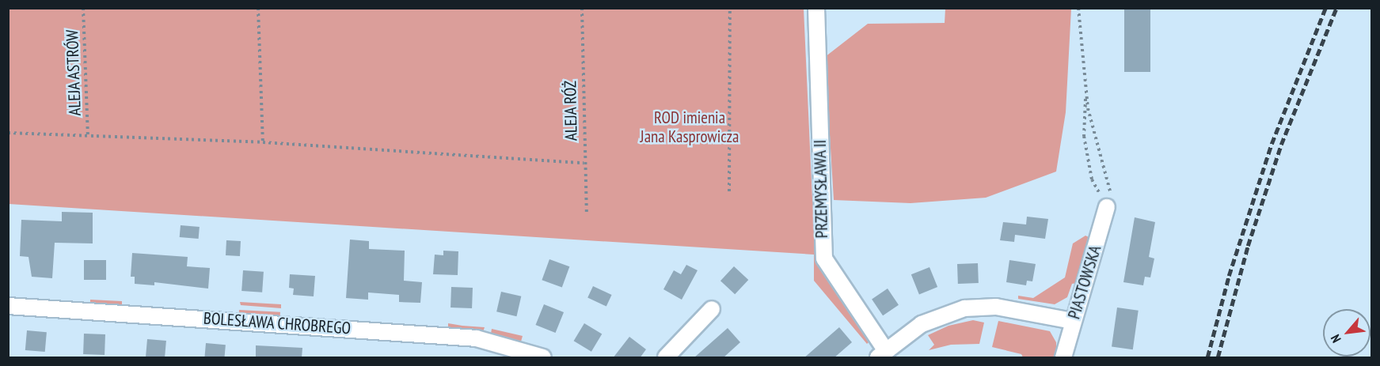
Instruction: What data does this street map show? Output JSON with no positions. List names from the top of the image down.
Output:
{
  "streets": {
    "street": ["PRZEMYSŁAWA II", "PIASTOWSKA", "BOLESŁAWA CHROBREGO"],
    "path": ["ALEJA ASTRÓW", "ALEJA RÓŻ"]
  },
  "parks": ["ROD imienia Jana Kasprowicza"],
  "north": "bottom left"
}
